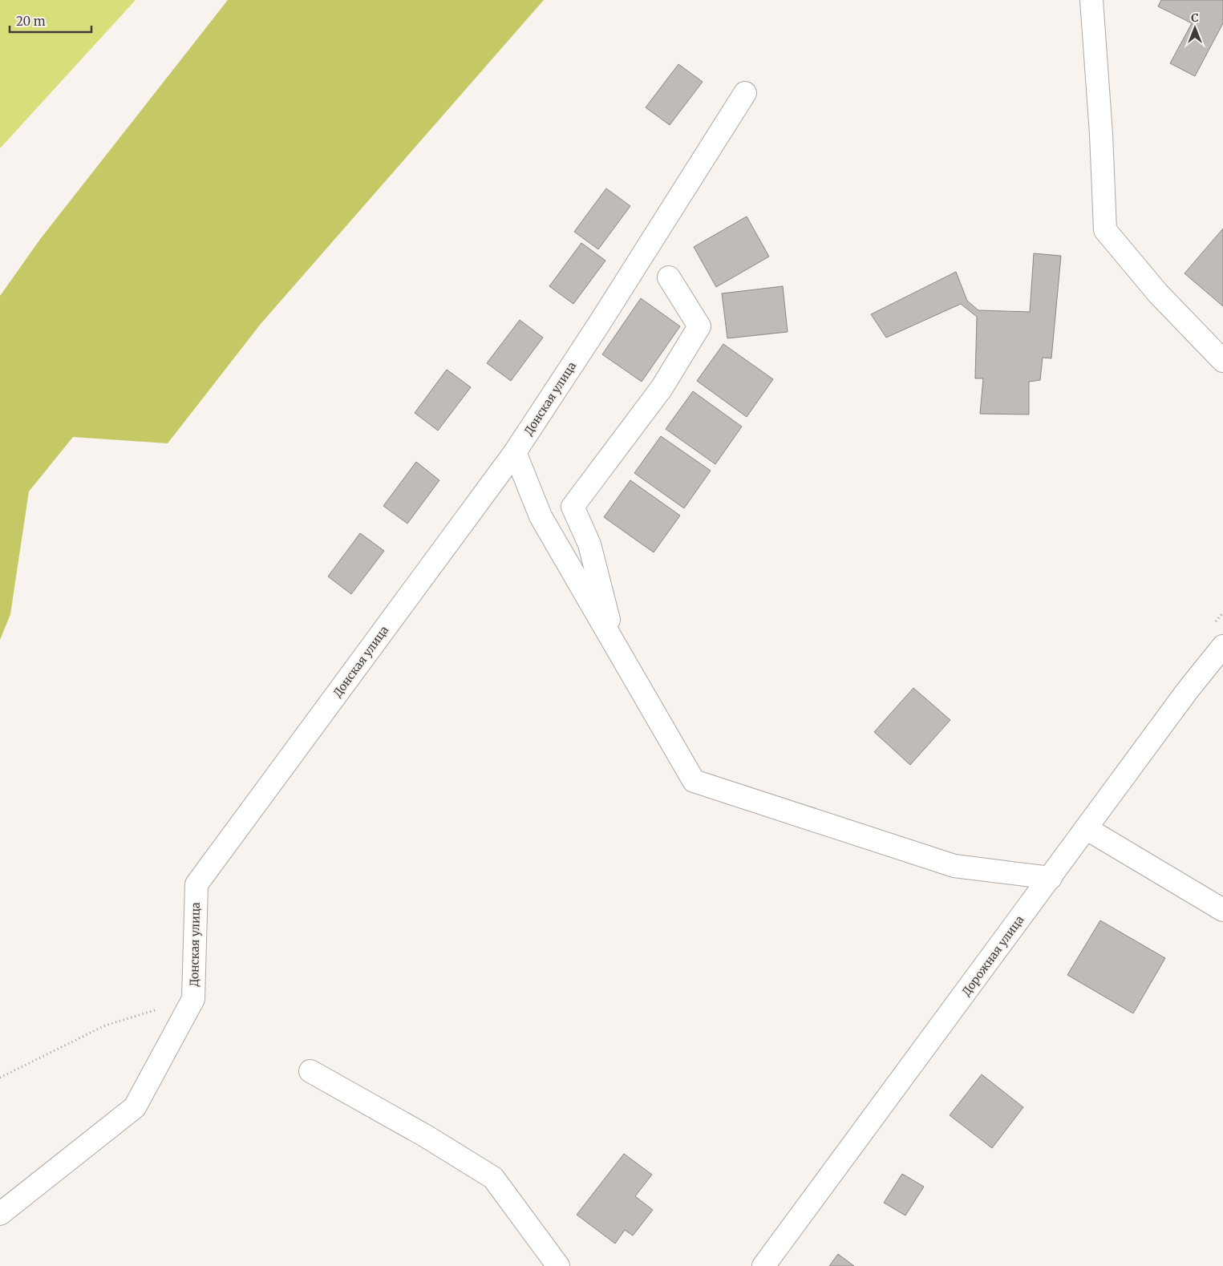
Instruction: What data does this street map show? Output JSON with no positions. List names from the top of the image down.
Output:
{
  "streets": {
    "street": ["Донская улица", "Дорожная улица"]
  },
  "scale_bar": "20 m",
  "north": "top"
}
